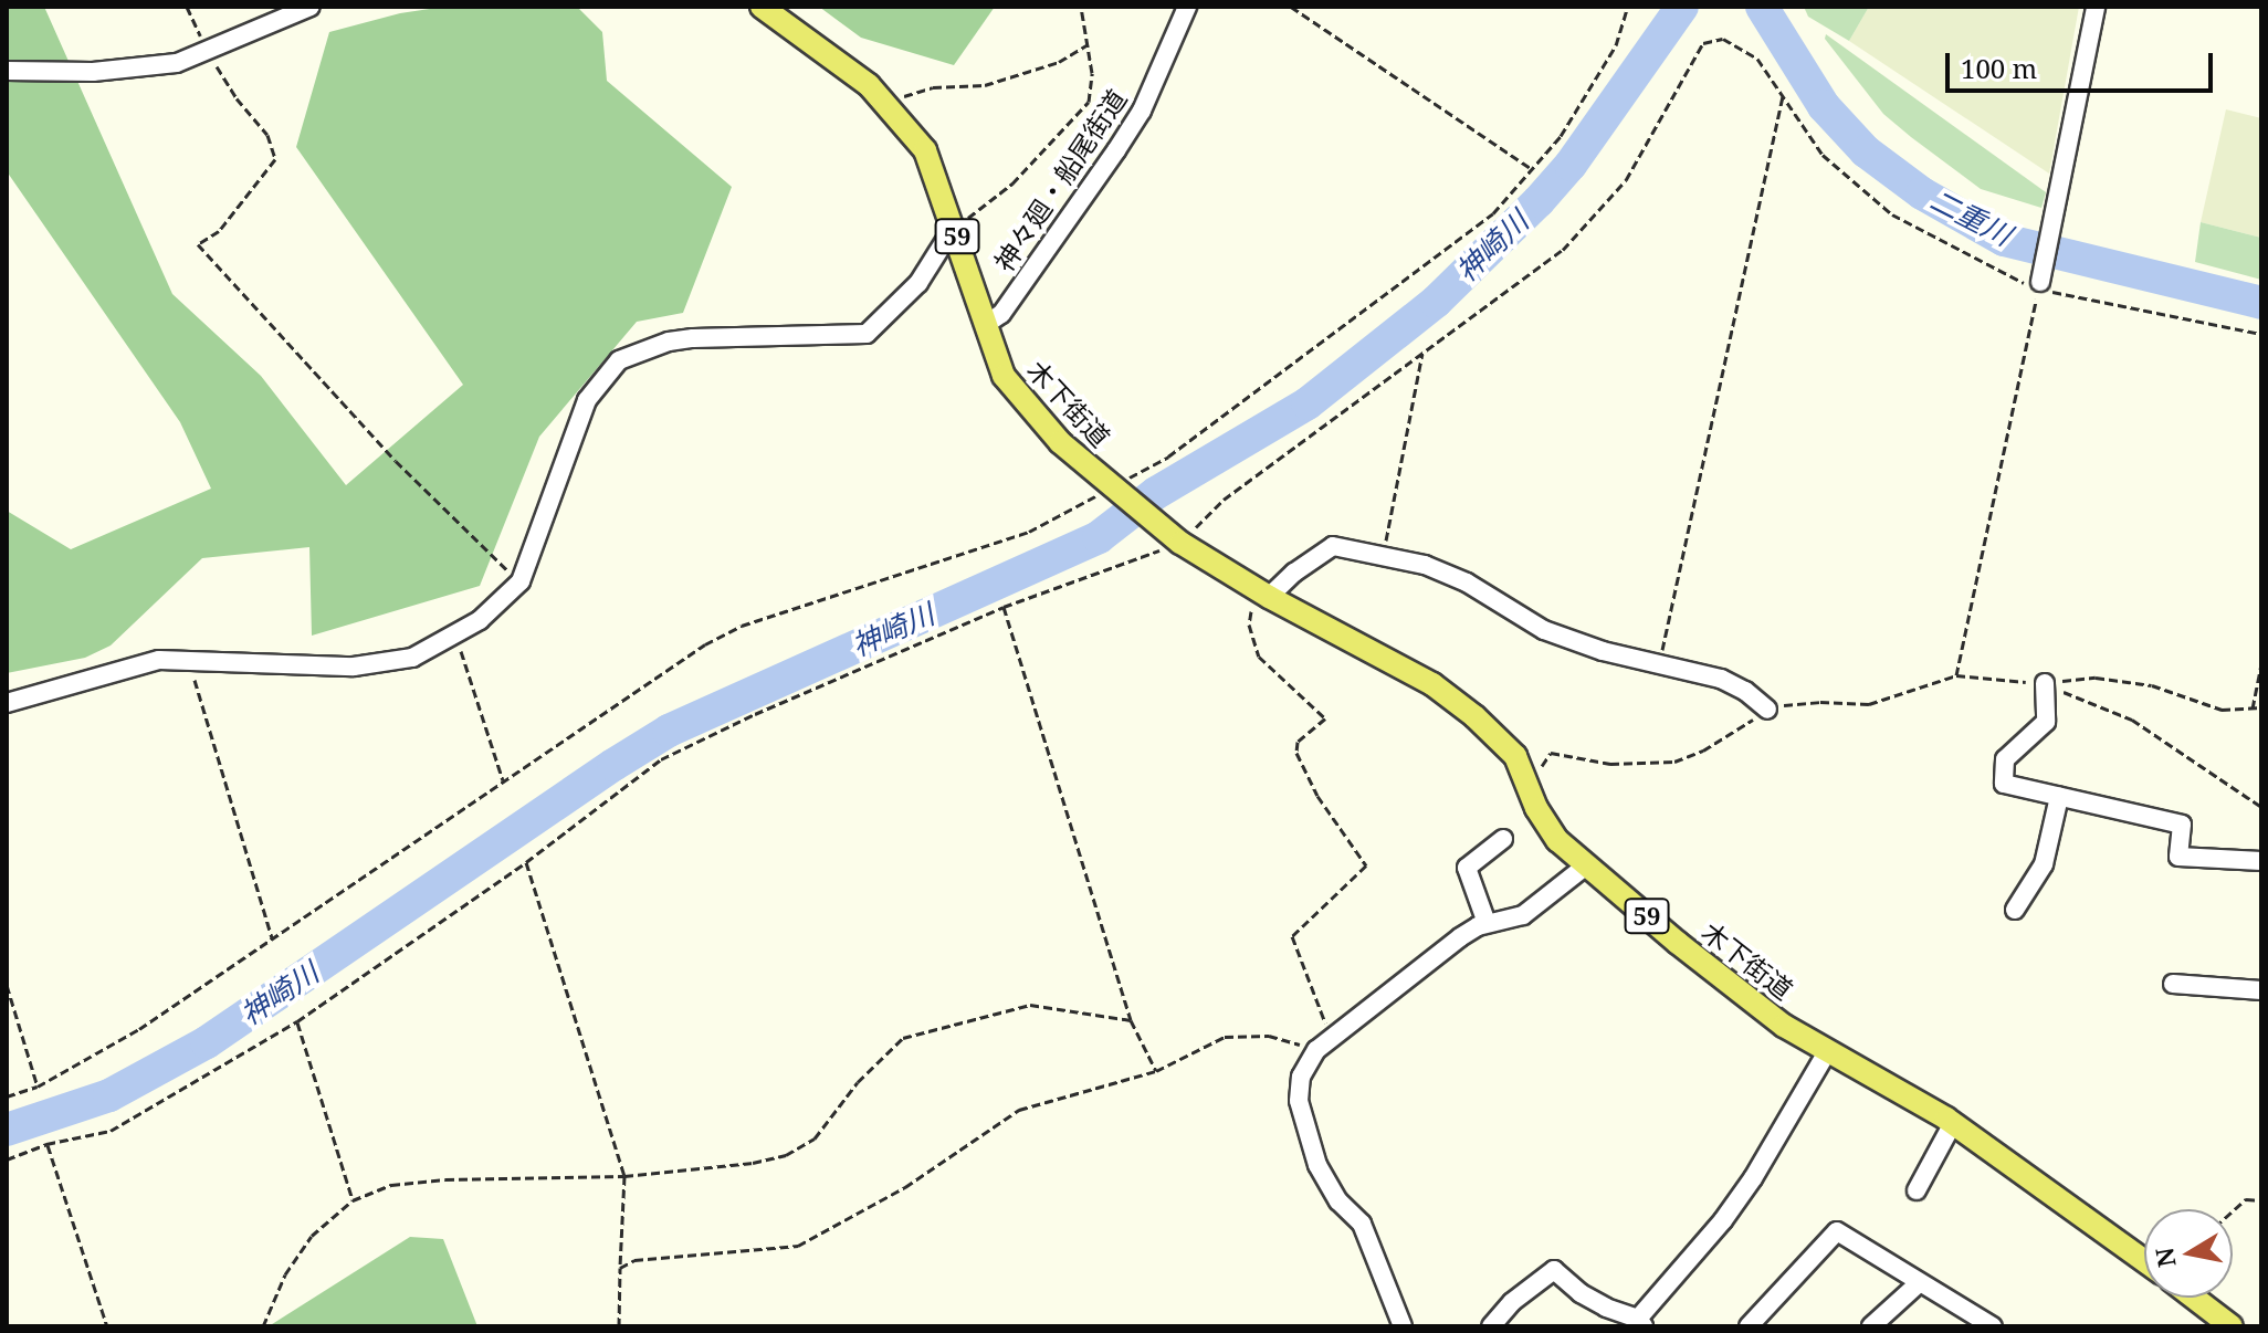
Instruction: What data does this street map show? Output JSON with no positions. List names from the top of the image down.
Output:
{
  "streets": {
    "main road": ["59", "木下街道"],
    "street": ["神々廻・船尾街道"]
  },
  "crossings": [
    ["神々廻・船尾街道", "木下街道"],
    ["59", "木下街道"]
  ],
  "water": ["二重川", "神崎川"],
  "scale_bar": "100 m",
  "north": "left"
}
